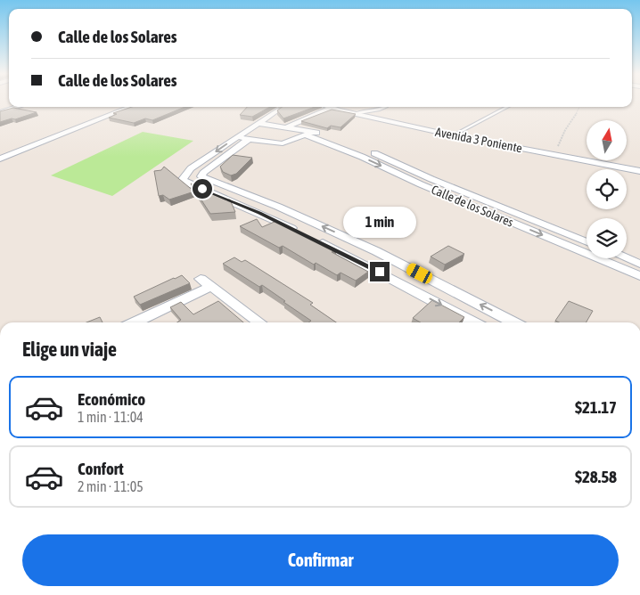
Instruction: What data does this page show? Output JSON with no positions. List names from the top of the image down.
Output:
{
  "streets": {
    "street": ["Avenida 3 Poniente", "Calle de los Solares"]
  },
  "north": "top",
  "page": {
    "banner": ["Calle de los Solares", "Calle de los Solares"],
    "bubble": "1 min",
    "heading": "Elige un viaje",
    "list": [
      {
        "name": "Económico",
        "note": "1 min · 11:04",
        "value": "$21.17"
      },
      {
        "name": "Confort",
        "note": "2 min · 11:05",
        "value": "$28.58"
      }
    ],
    "buttons": "Confirmar"
  }
}
